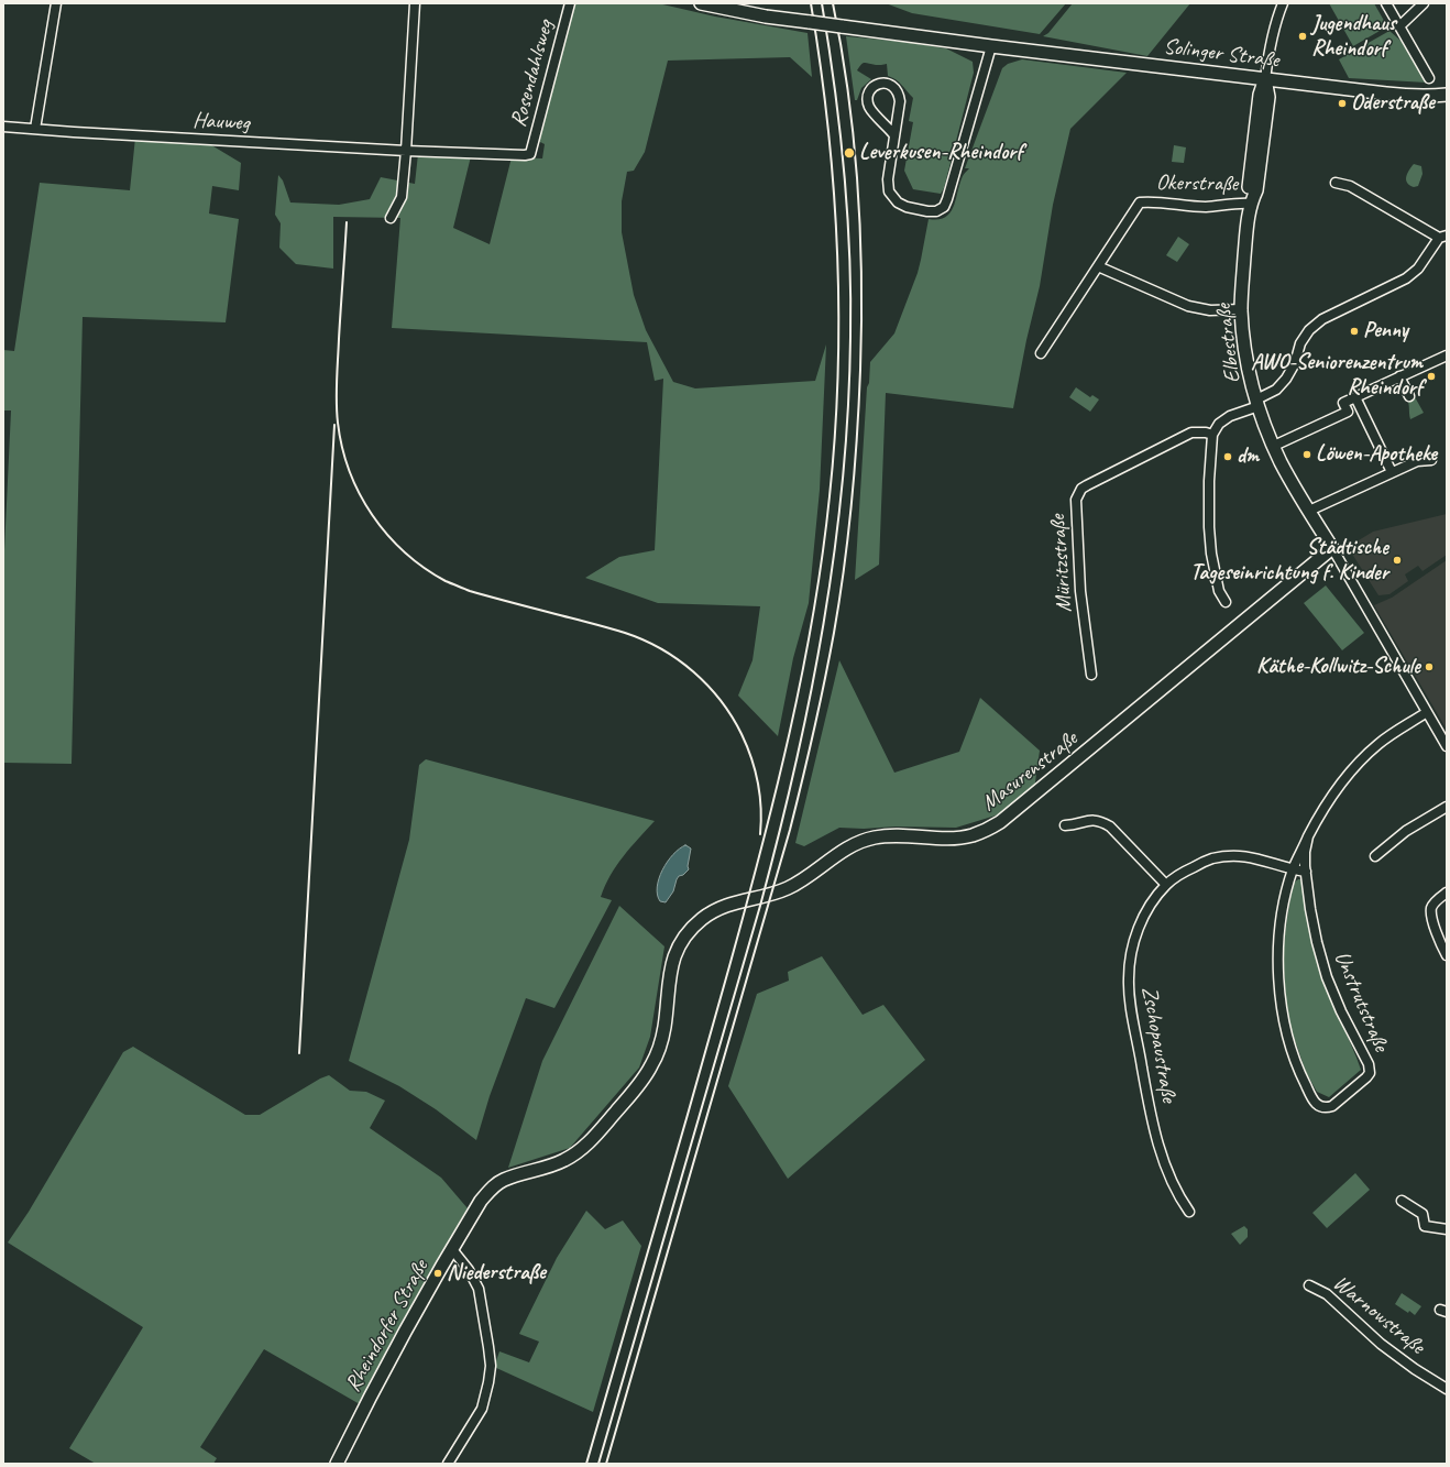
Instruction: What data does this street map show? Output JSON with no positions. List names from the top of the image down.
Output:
{
  "streets": {
    "main road": [
      "Solinger Straße",
      "Elbestraße",
      "Masurenstraße",
      "Rheindorfer Straße"
    ],
    "street": [
      "Rosendahlsweg",
      "Hauweg",
      "Okerstraße",
      "Müritzstraße",
      "Unstrutstraße",
      "Zschopaustraße",
      "Warnowstraße"
    ]
  },
  "crossings": [
    ["Solinger Straße", "Elbestraße"],
    ["Rosendahlsweg", "Hauweg"],
    ["Okerstraße", "Elbestraße"],
    ["Elbestraße", "Masurenstraße"],
    ["Elbestraße", "Unstrutstraße"],
    ["Masurenstraße", "Rheindorfer Straße"],
    ["Unstrutstraße", "Zschopaustraße"]
  ],
  "places": [
    "Jugendhaus Rheindorf",
    "Oderstraße",
    "Leverkusen-Rheindorf",
    "Penny",
    "AWO-Seniorenzentrum Rheindorf",
    "Löwen-Apotheke",
    "dm",
    "Städtische Tageseinrichtung f. Kinder",
    "Käthe-Kollwitz-Schule",
    "Niederstraße"
  ]
}
